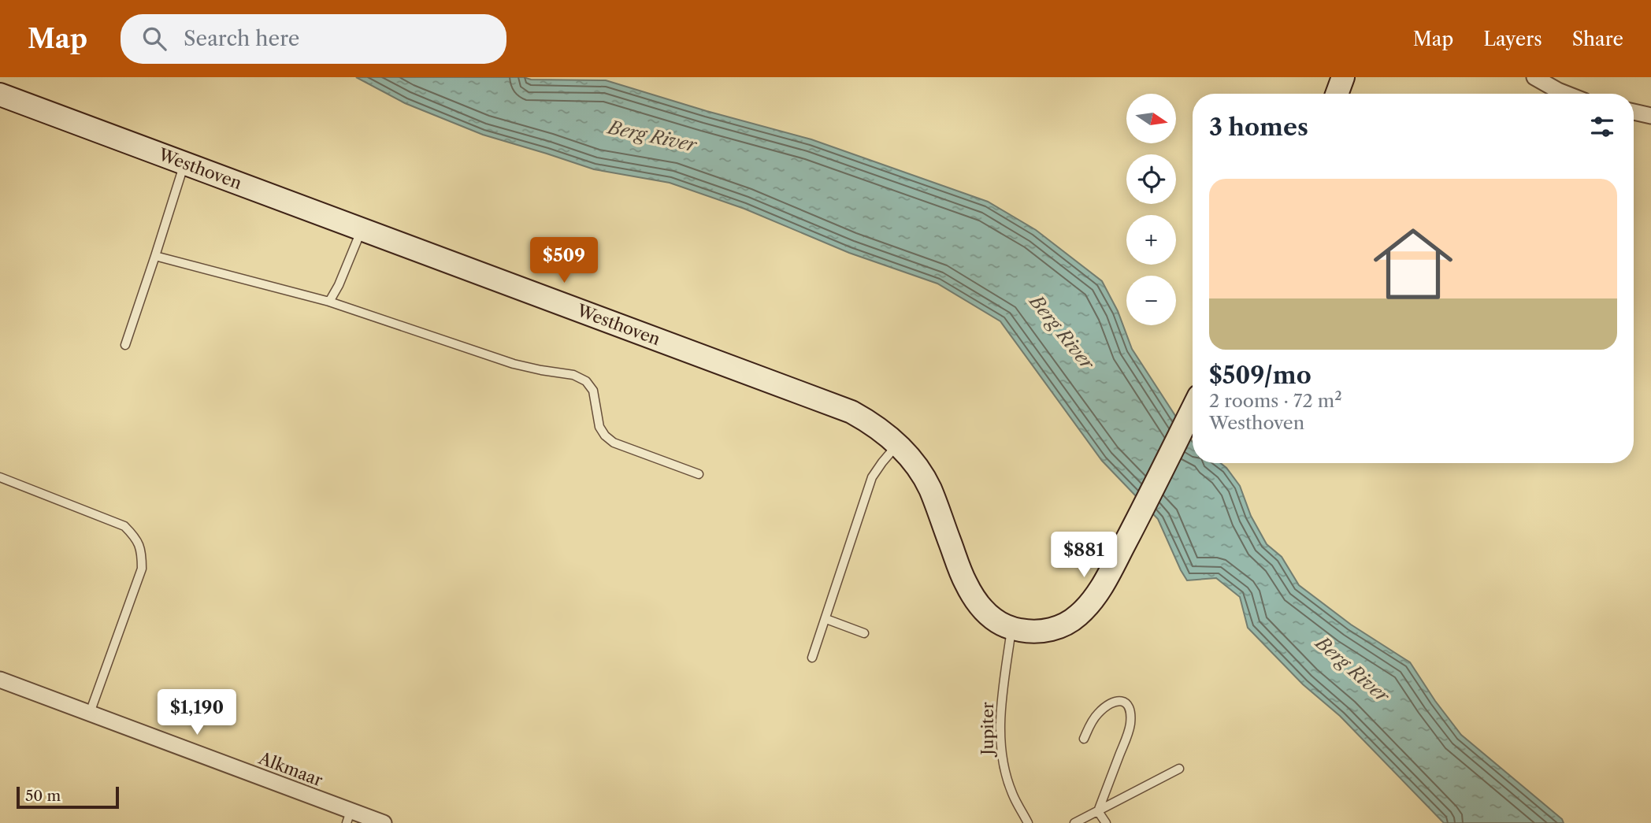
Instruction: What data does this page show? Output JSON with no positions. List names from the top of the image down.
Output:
{
  "streets": {
    "street": ["Westhoven", "Alkmaar"],
    "lane": ["Jupiter"]
  },
  "crossings": [
    ["Westhoven", "Jupiter"]
  ],
  "water": ["Berg River"],
  "scale_bar": "50 m",
  "north": "right",
  "page": {
    "header": "Map",
    "search": "Search here",
    "nav": ["Map", "Layers", "Share"],
    "map_buttons": ["+", "−"],
    "heading": "3 homes",
    "list": [
      {
        "name": "$509/mo",
        "note": "2 rooms · 72 m² · Westhoven"
      }
    ],
    "price": ["$509", "$881", "$1,190"],
    "scale": "50 m"
  }
}
